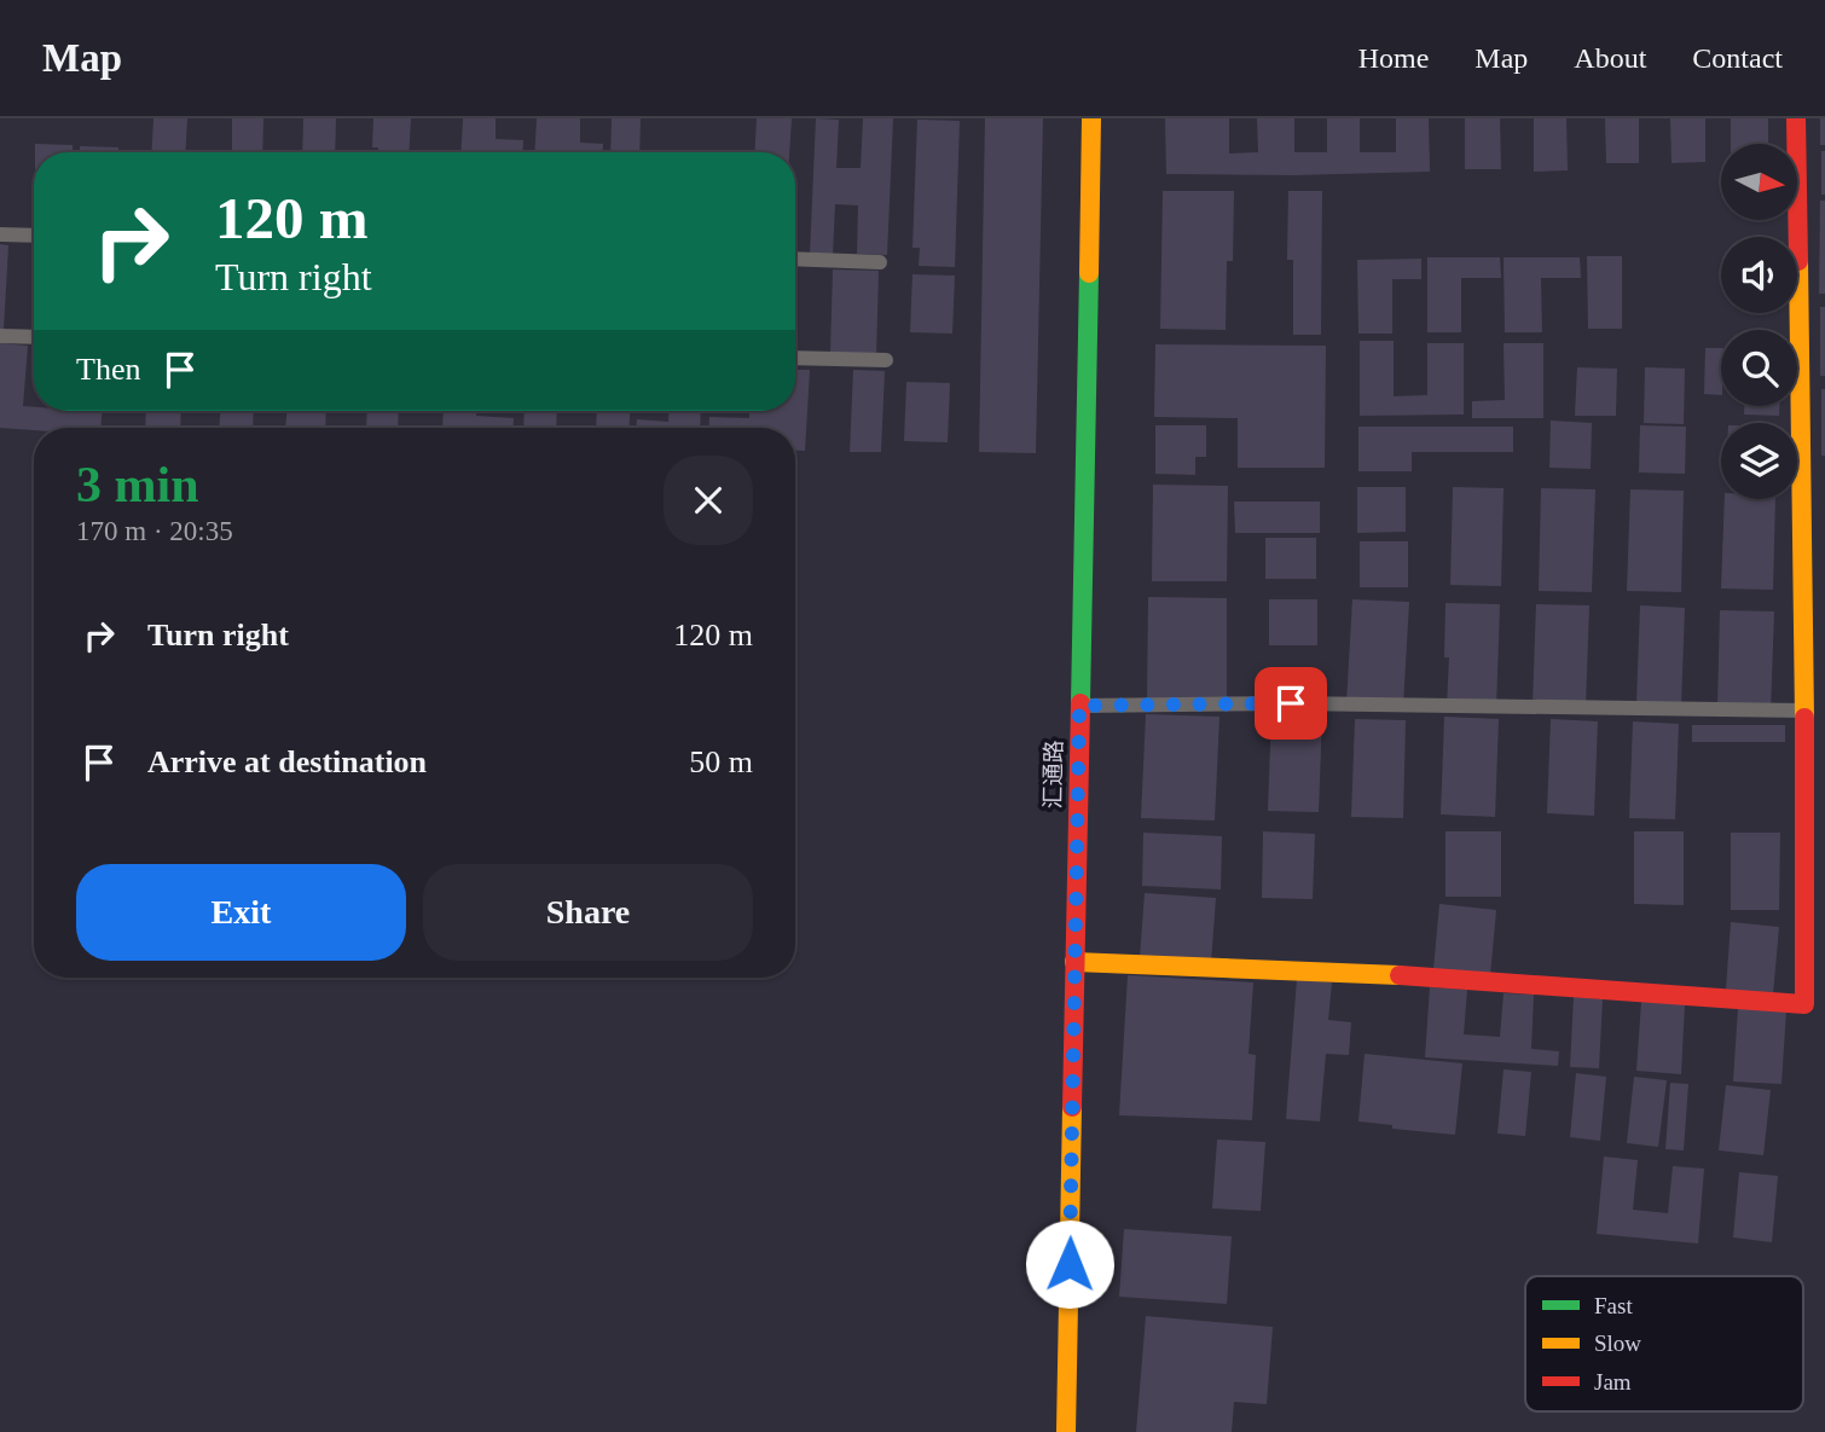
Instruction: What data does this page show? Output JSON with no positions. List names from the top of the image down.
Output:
{
  "streets": {
    "street": ["汇通路"]
  },
  "legend": ["Fast", "Slow", "Jam"],
  "north": "right",
  "page": {
    "header": "Map",
    "nav": [
      "Home",
      "Map",
      "About",
      "Contact"
    ],
    "turn": ["120 m", "Turn right"],
    "then": "Then",
    "heading": ["3 min", "170 m · 20:35"],
    "list": [
      {
        "name": "Turn right",
        "value": "120 m"
      },
      {
        "name": "Arrive at destination",
        "value": "50 m"
      }
    ],
    "buttons": ["Exit", "Share"]
  }
}
